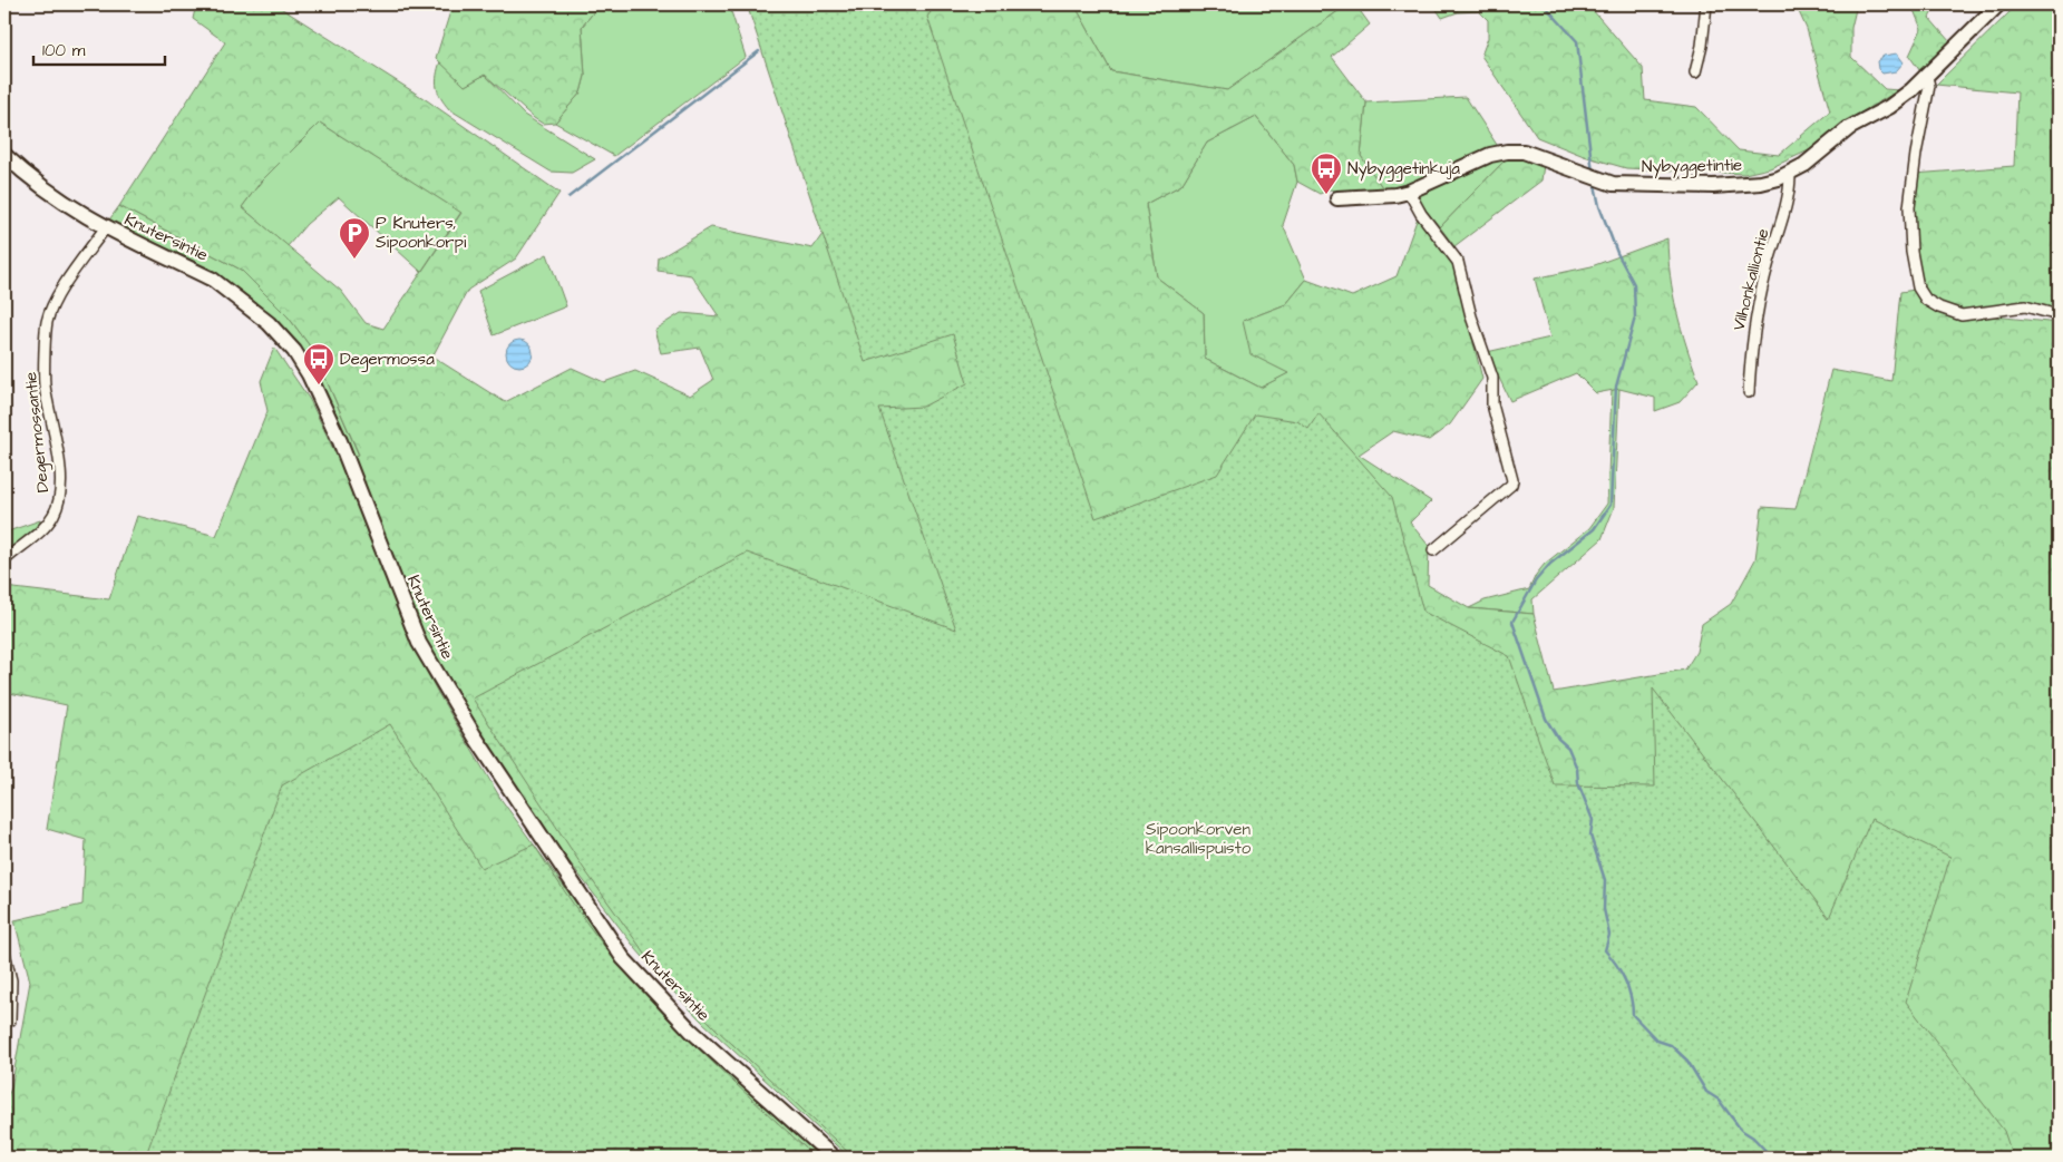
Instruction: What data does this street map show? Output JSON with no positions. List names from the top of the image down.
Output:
{
  "streets": {
    "street": [
      "Nybyggetintie",
      "Knutersintie",
      "Vilhonkalliontie",
      "Degermossantie"
    ]
  },
  "crossings": [
    ["Nybyggetintie", "Vilhonkalliontie"],
    ["Knutersintie", "Degermossantie"]
  ],
  "parks": ["Sipoonkorven kansallispuisto"],
  "places": {
    "bus stop": ["Nybyggetinkuja", "Degermossa"],
    "parking": ["P Knuters, Sipoonkorpi"]
  },
  "scale_bar": "100 m"
}
